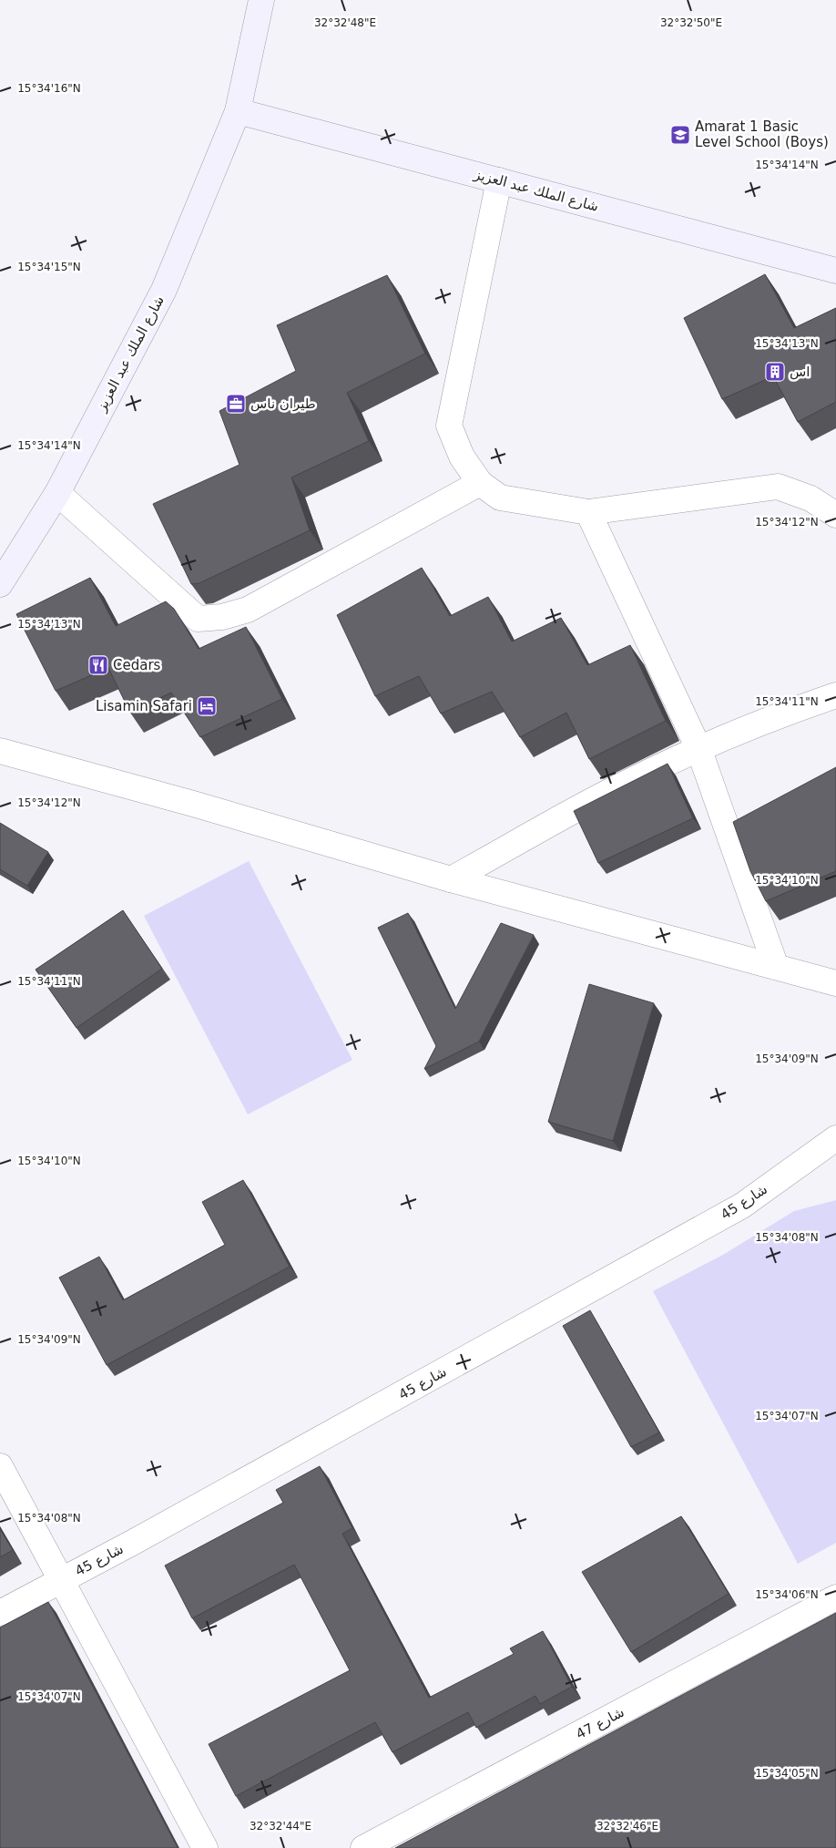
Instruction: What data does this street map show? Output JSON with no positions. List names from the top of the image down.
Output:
{
  "streets": {
    "street": ["شارع الملك عبد العزيز", "شارع 45", "شارع 47"]
  },
  "places": {
    "school or university": ["Amarat 1 Basic Level School (Boys)"],
    "building": ["اس"],
    "office": ["طيران ناس"],
    "restaurant": ["Cedars"],
    "hotel": ["Lisamin Safari"]
  },
  "coordinates": [
    "32°32'48\"E",
    "32°32'50\"E",
    "15°34'16\"N",
    "15°34'14\"N",
    "15°34'15\"N",
    "15°34'13\"N",
    "15°34'12\"N",
    "15°34'11\"N",
    "15°34'10\"N",
    "15°34'09\"N",
    "15°34'08\"N",
    "15°34'07\"N",
    "15°34'06\"N",
    "15°34'05\"N",
    "32°32'44\"E",
    "32°32'46\"E"
  ]
}
